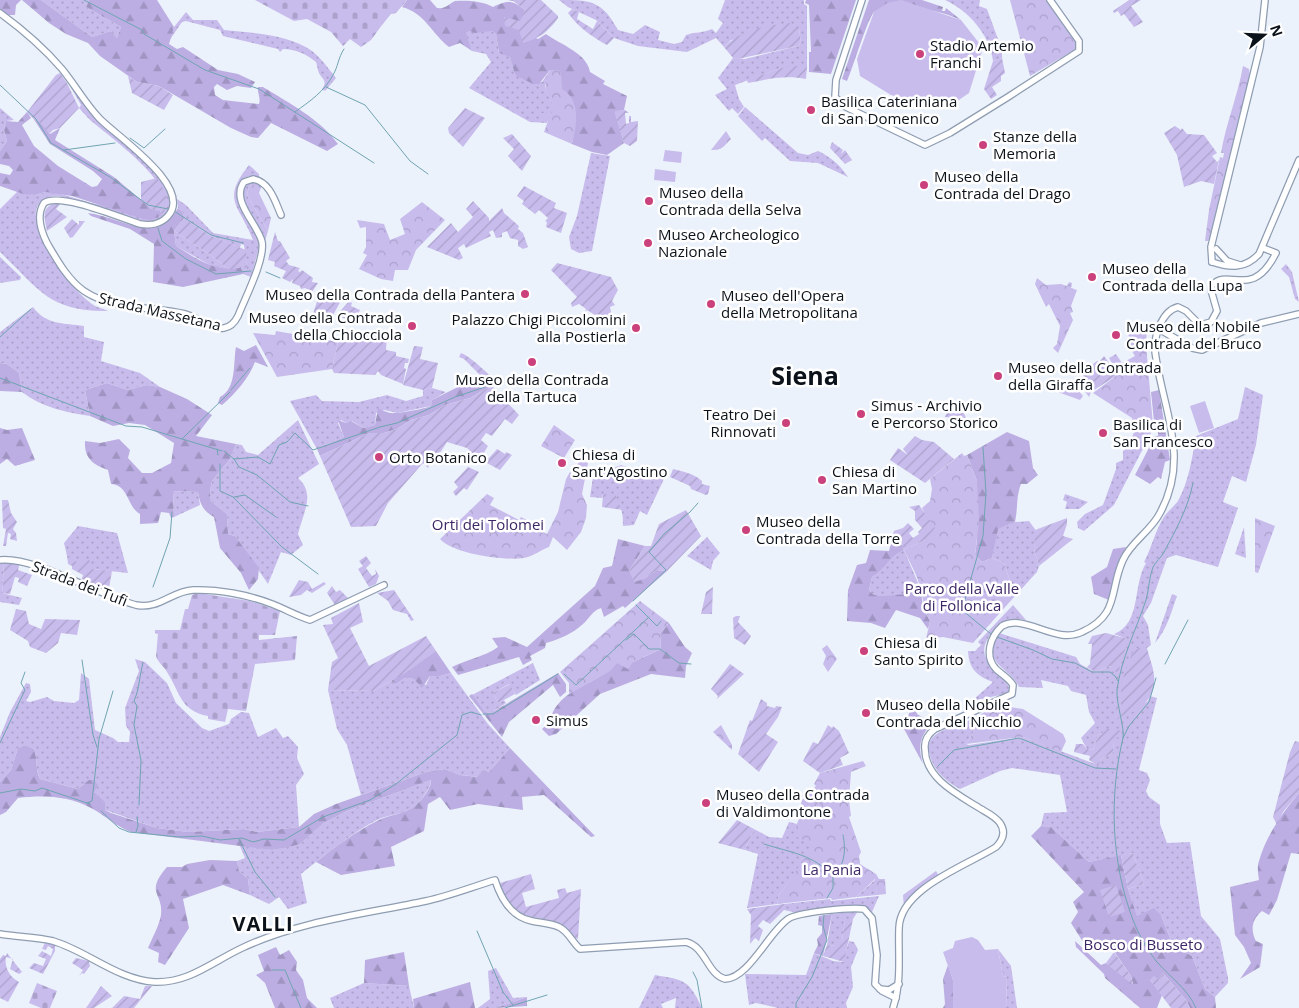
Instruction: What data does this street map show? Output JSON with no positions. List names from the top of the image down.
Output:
{
  "streets": {
    "street": ["Strada Massetana", "Strada dei Tufi"]
  },
  "districts": ["Siena", "VALLI"],
  "parks": [
    "Orti dei Tolomei",
    "Parco della Valle di Follonica",
    "La Pania",
    "Bosco di Busseto"
  ],
  "places": [
    "Stadio Artemio Franchi",
    "Basilica Cateriniana di San Domenico",
    "Stanze della Memoria",
    "Museo della Contrada del Drago",
    "Museo della Contrada della Selva",
    "Museo Archeologico Nazionale",
    "Museo della Contrada della Lupa",
    "Museo della Contrada della Pantera",
    "Museo dell'Opera della Metropolitana",
    "Museo della Contrada della Chiocciola",
    "Palazzo Chigi Piccolomini alla Postierla",
    "Museo della Nobile Contrada del Bruco",
    "Museo della Contrada della Tartuca",
    "Museo della Contrada della Giraffa",
    "Simus - Archivio e Percorso Storico",
    "Teatro Dei Rinnovati",
    "Basilica di San Francesco",
    "Orto Botanico",
    "Chiesa di Sant'Agostino",
    "Chiesa di San Martino",
    "Museo della Contrada della Torre",
    "Chiesa di Santo Spirito",
    "Museo della Nobile Contrada del Nicchio",
    "Simus",
    "Museo della Contrada di Valdimontone"
  ],
  "north": "right"
}
